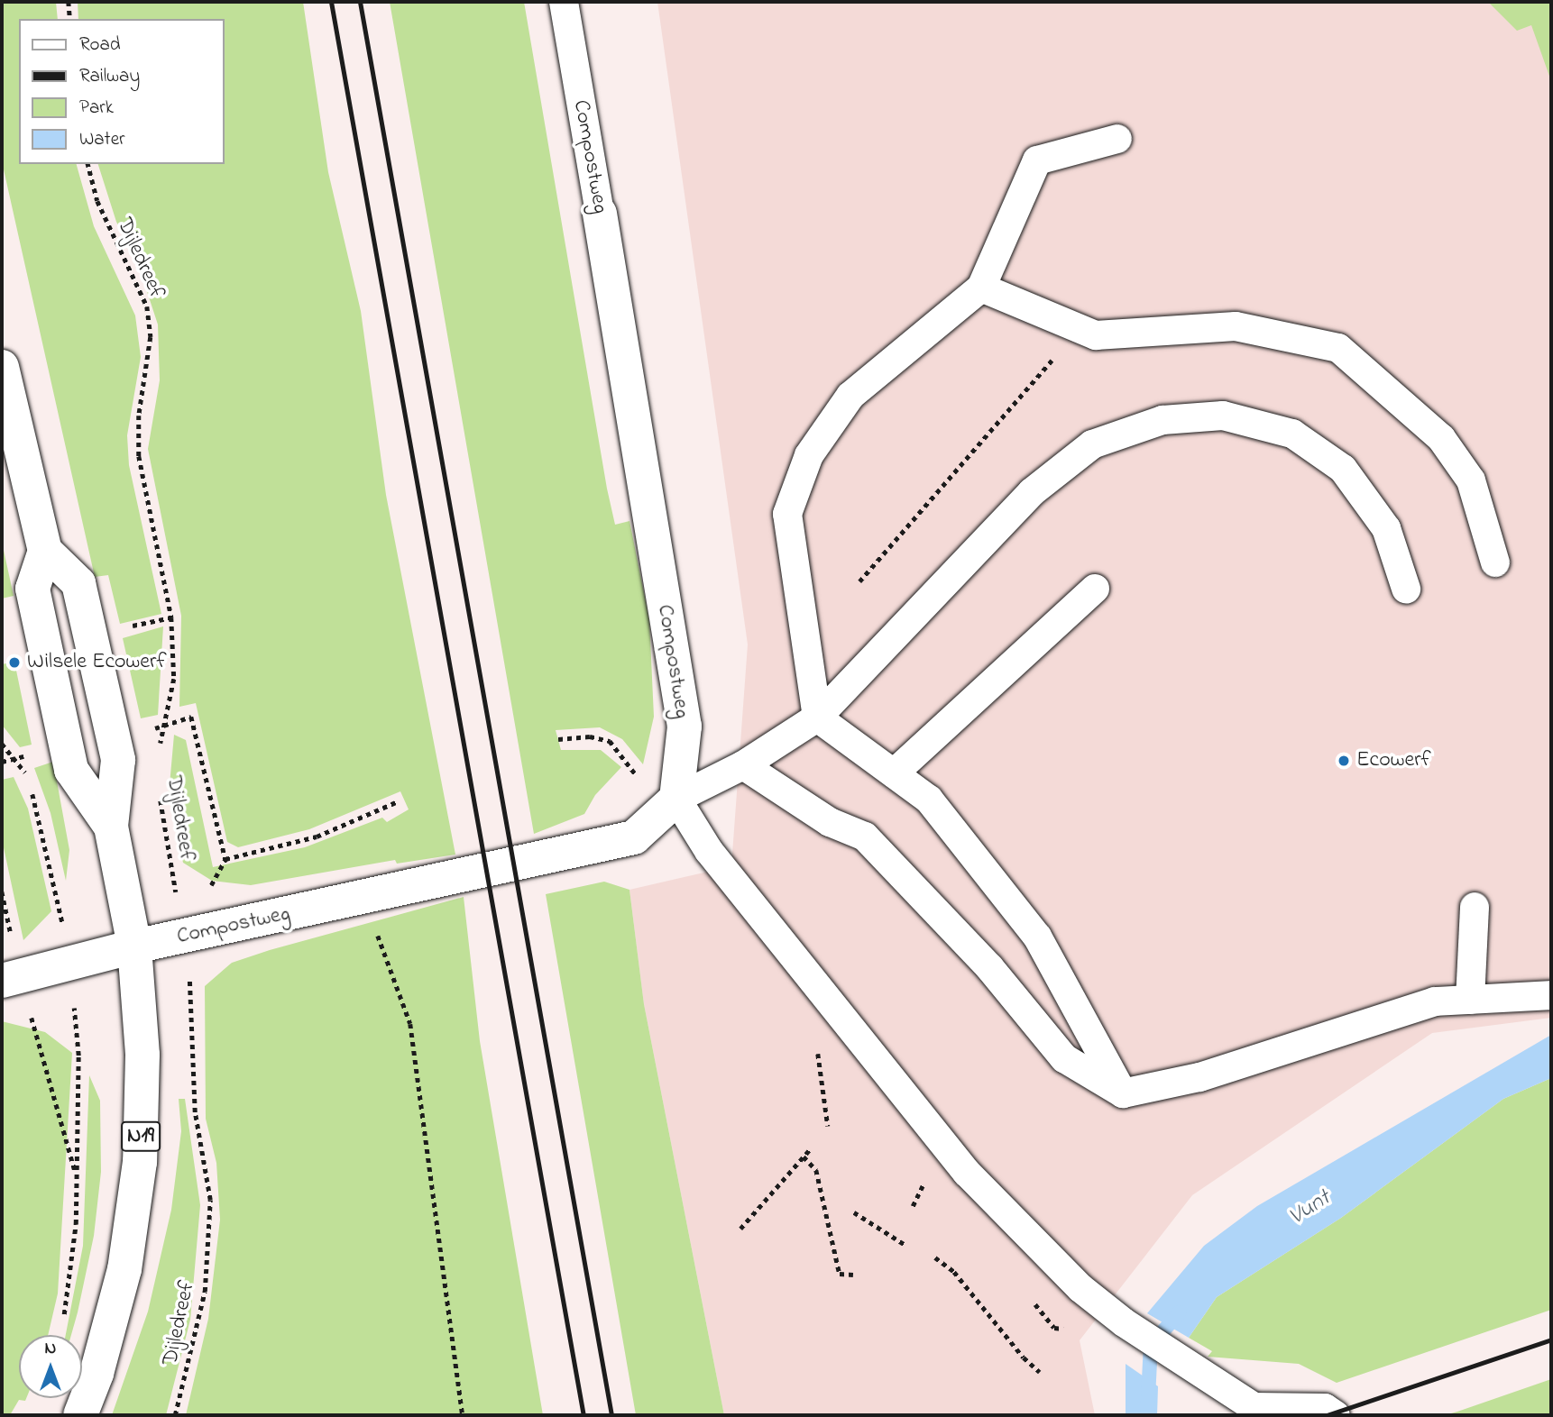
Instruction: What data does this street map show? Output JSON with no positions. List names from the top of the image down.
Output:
{
  "streets": {
    "main road": ["Compostweg", "N19"],
    "path": ["Dijledreef"]
  },
  "crossings": [
    ["Compostweg", "Dijledreef"],
    ["Compostweg", "N19"]
  ],
  "water": ["Vunt"],
  "places": ["Wilsele Ecowerf", "Ecowerf"],
  "legend": [
    "Road",
    "Railway",
    "Park",
    "Water"
  ],
  "north": "top"
}
